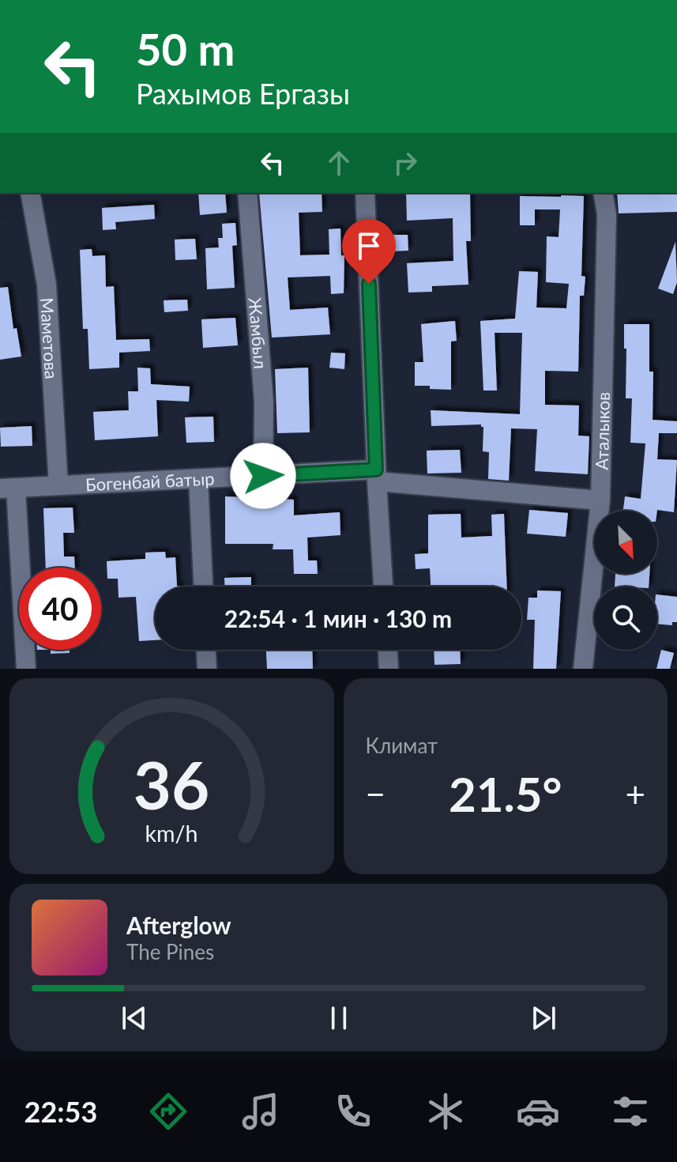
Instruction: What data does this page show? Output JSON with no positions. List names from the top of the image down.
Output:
{
  "streets": {
    "street": [
      "Жамбыл",
      "Маметова",
      "Аталыков",
      "Богенбай батыр"
    ]
  },
  "crossings": [
    ["Жамбыл", "Богенбай батыр"],
    ["Маметова", "Богенбай батыр"],
    ["Аталыков", "Богенбай батыр"]
  ],
  "north": "bottom right",
  "page": {
    "turn": ["50 m", "Рахымов Ергазы"],
    "limit": "40",
    "trip": "22:54 · 1 мин · 130 m",
    "tile": "Климат",
    "heat": ["−", "21.5°", "+"],
    "song": ["Afterglow", "The Pines"],
    "tabs": "22:53",
    "gauge": ["36", "km/h"]
  }
}
